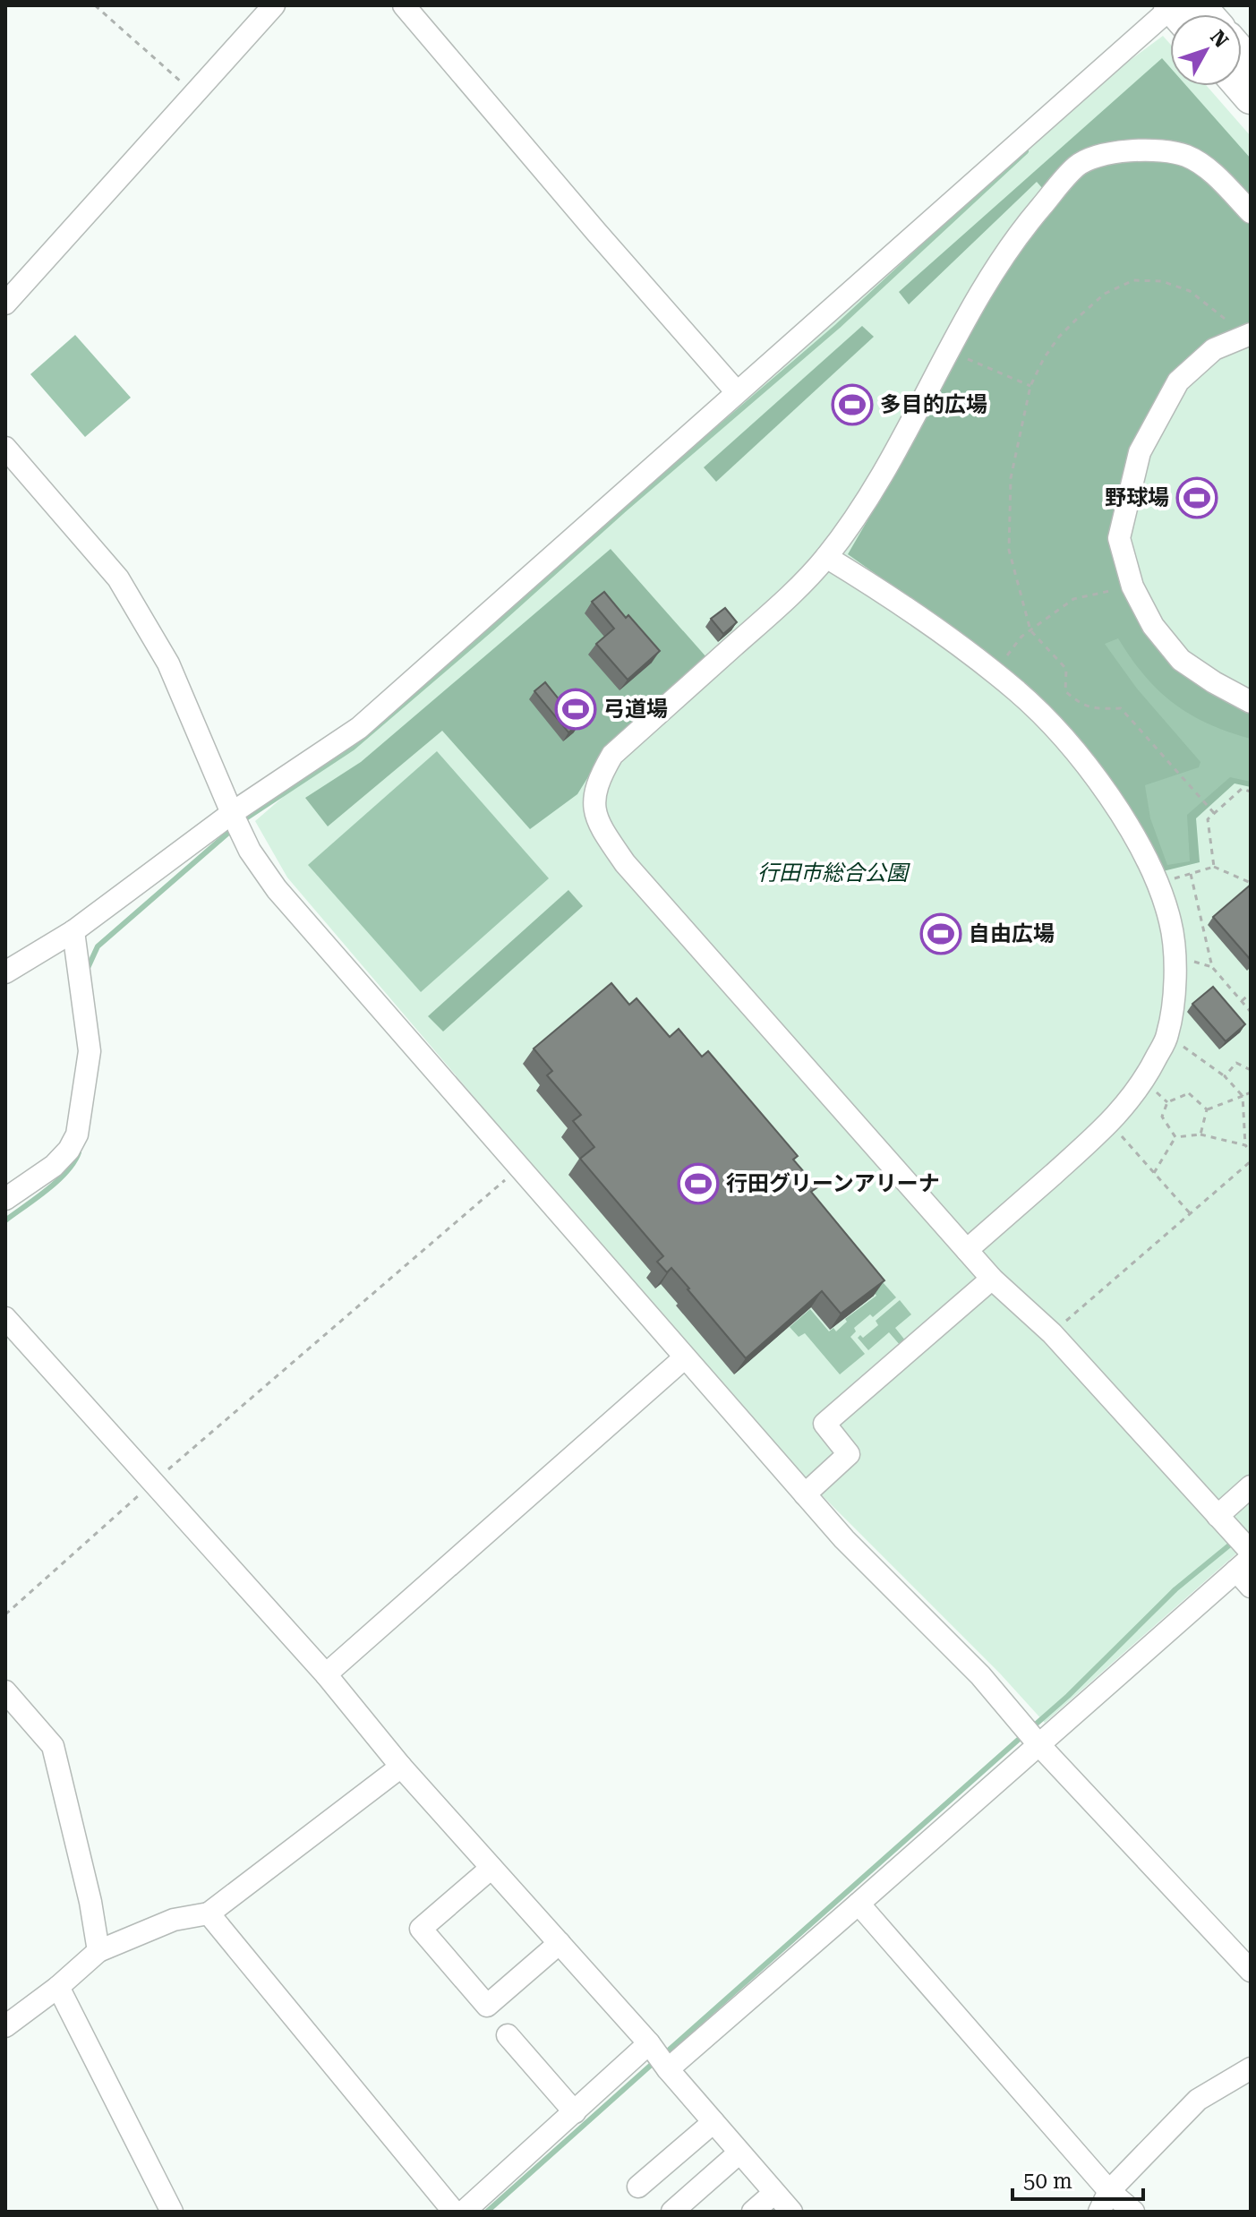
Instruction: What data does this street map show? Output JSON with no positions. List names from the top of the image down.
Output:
{
  "parks": ["行田市総合公園"],
  "places": {
    "sports": [
      "多目的広場",
      "野球場",
      "弓道場",
      "自由広場",
      "行田グリーンアリーナ"
    ]
  },
  "scale_bar": "50 m",
  "north": "top right"
}
